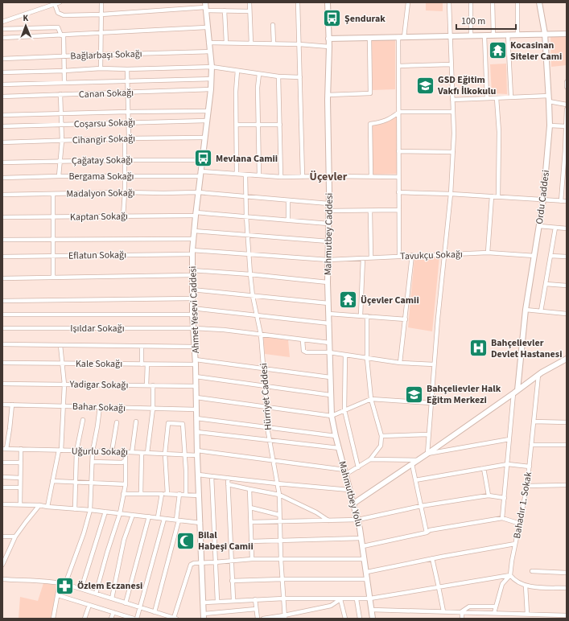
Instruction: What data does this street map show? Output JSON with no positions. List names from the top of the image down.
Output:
{
  "streets": {
    "street": [
      "Bağlarbaşı Sokağı",
      "Canan Sokağı",
      "Coşarsu Sokağı",
      "Cihangir Sokağı",
      "Çağatay Sokağı",
      "Bergama Sokağı",
      "Madalyon Sokağı",
      "Ordu Caddesi",
      "Kaptan Sokağı",
      "Mahmutbey Caddesi",
      "Eflatun Sokağı",
      "Tavukçu Sokağı",
      "Ahmet Yesevi Caddesi",
      "Işıldar Sokağı",
      "Kale Sokağı",
      "Yadigar Sokağı",
      "Hürriyet Caddesi",
      "Bahar Sokağı",
      "Uğurlu Sokağı",
      "Mahmutbey Yolu",
      "Bahadır 1. Sokak"
    ]
  },
  "crossings": [
    ["Bağlarbaşı Sokağı", "Ahmet Yesevi Caddesi"],
    ["Canan Sokağı", "Ahmet Yesevi Caddesi"],
    ["Coşarsu Sokağı", "Ahmet Yesevi Caddesi"],
    ["Cihangir Sokağı", "Ahmet Yesevi Caddesi"],
    ["Çağatay Sokağı", "Ahmet Yesevi Caddesi"],
    ["Bergama Sokağı", "Mahmutbey Caddesi"],
    ["Bergama Sokağı", "Ahmet Yesevi Caddesi"],
    ["Bergama Sokağı", "Hürriyet Caddesi"],
    ["Madalyon Sokağı", "Mahmutbey Caddesi"],
    ["Madalyon Sokağı", "Ahmet Yesevi Caddesi"],
    ["Madalyon Sokağı", "Hürriyet Caddesi"],
    ["Ordu Caddesi", "Tavukçu Sokağı"],
    ["Kaptan Sokağı", "Mahmutbey Caddesi"],
    ["Kaptan Sokağı", "Ahmet Yesevi Caddesi"],
    ["Kaptan Sokağı", "Hürriyet Caddesi"],
    ["Mahmutbey Caddesi", "Tavukçu Sokağı"],
    ["Mahmutbey Caddesi", "Işıldar Sokağı"],
    ["Mahmutbey Caddesi", "Mahmutbey Yolu"],
    ["Eflatun Sokağı", "Tavukçu Sokağı"],
    ["Eflatun Sokağı", "Ahmet Yesevi Caddesi"],
    ["Eflatun Sokağı", "Hürriyet Caddesi"],
    ["Tavukçu Sokağı", "Hürriyet Caddesi"],
    ["Ahmet Yesevi Caddesi", "Işıldar Sokağı"],
    ["Ahmet Yesevi Caddesi", "Kale Sokağı"],
    ["Ahmet Yesevi Caddesi", "Yadigar Sokağı"],
    ["Ahmet Yesevi Caddesi", "Bahar Sokağı"],
    ["Ahmet Yesevi Caddesi", "Uğurlu Sokağı"],
    ["Işıldar Sokağı", "Hürriyet Caddesi"],
    ["Kale Sokağı", "Hürriyet Caddesi"],
    ["Kale Sokağı", "Mahmutbey Yolu"],
    ["Hürriyet Caddesi", "Uğurlu Sokağı"],
    ["Uğurlu Sokağı", "Mahmutbey Yolu"]
  ],
  "districts": ["Üçevler"],
  "places": {
    "bus stop": ["Şendurak", "Mevlana Camii"],
    "temple": ["Kocasinan Siteler Cami", "Üçevler Camii"],
    "school or university": ["GSD Eğitim Vakfı İlkokulu", "Bahçelievler Halk Eğitm Merkezi"],
    "hospital": ["Bahçelievler Devlet Hastanesi"],
    "mosque": ["Bilal Habeşi Camii"],
    "pharmacy": ["Özlem Eczanesi"]
  },
  "scale_bar": "100 m",
  "north": "top"
}
